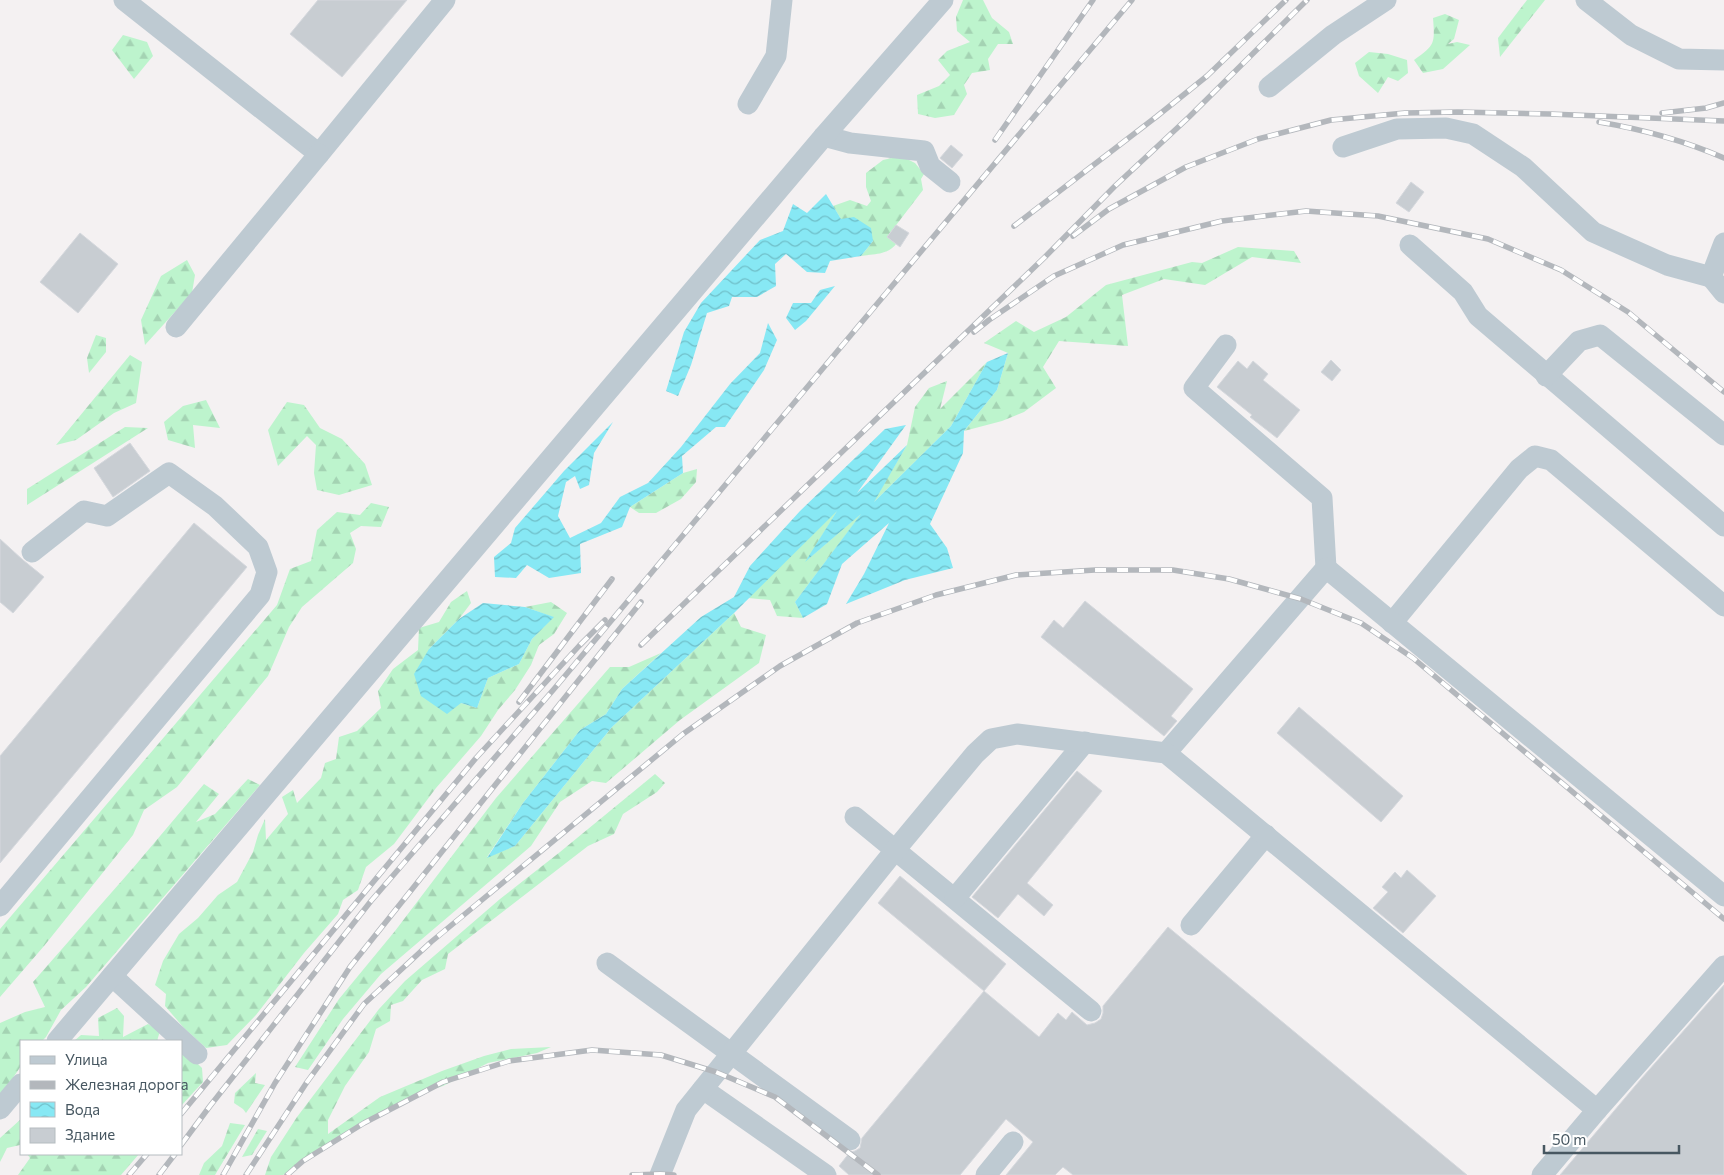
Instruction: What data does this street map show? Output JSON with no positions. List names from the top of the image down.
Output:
{
  "legend": [
    "Улица",
    "Железная дорога",
    "Вода",
    "Здание"
  ],
  "scale_bar": "50 m"
}
